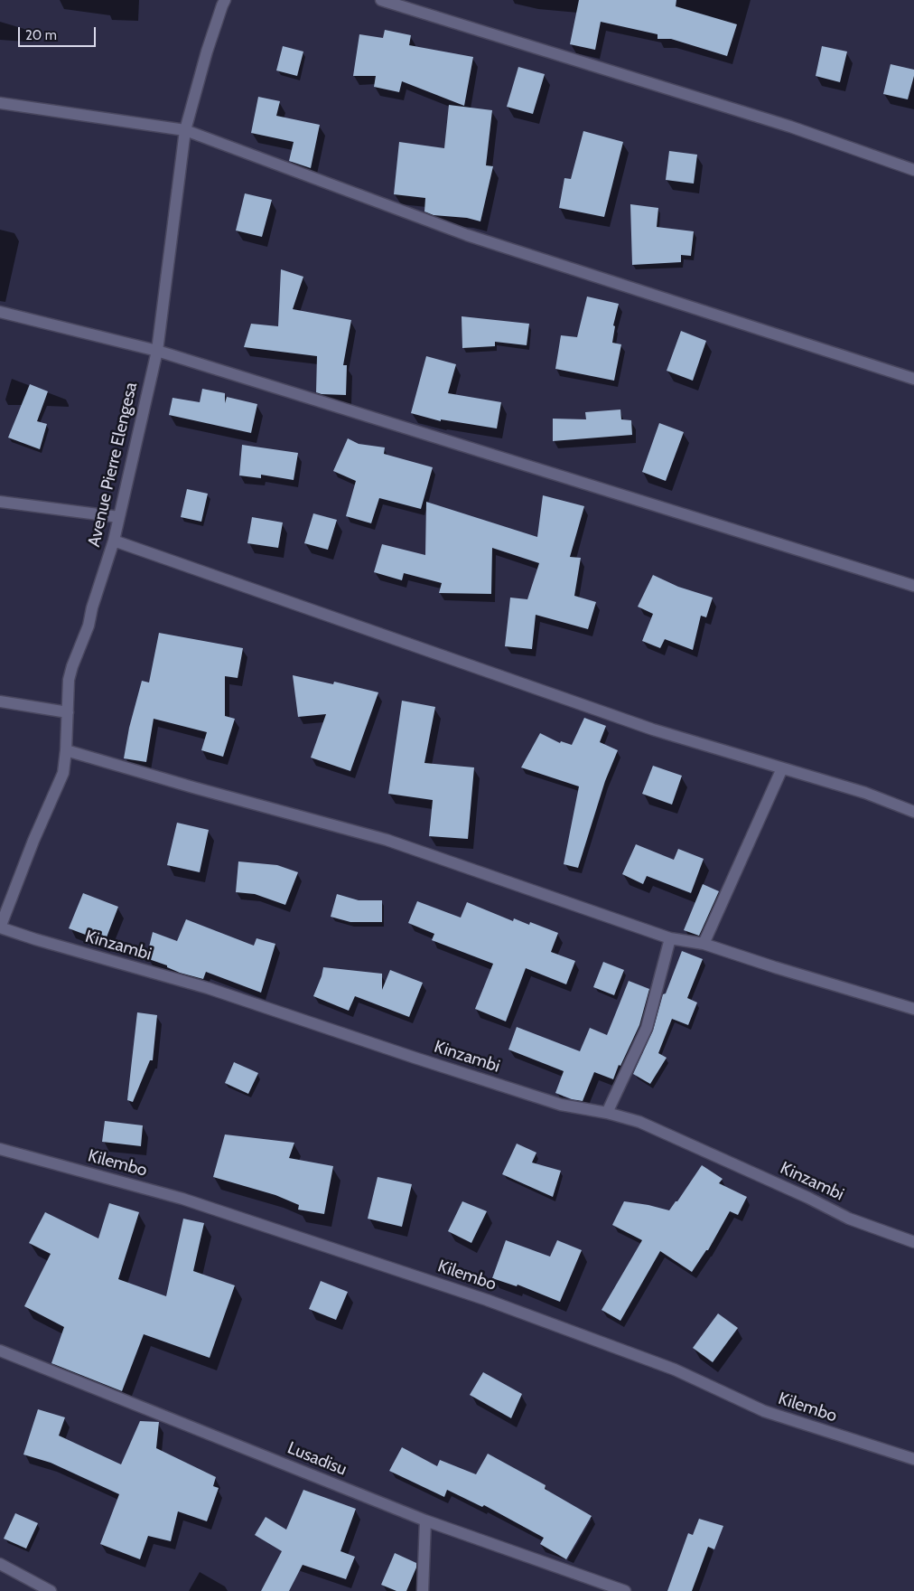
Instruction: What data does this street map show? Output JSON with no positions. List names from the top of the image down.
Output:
{
  "streets": {
    "street": [
      "Avenue Pierre Elengesa",
      "Kinzambi",
      "Kilembo",
      "Lusadisu"
    ]
  },
  "crossings": [
    ["Avenue Pierre Elengesa", "Kinzambi"]
  ],
  "scale_bar": "20 m"
}
